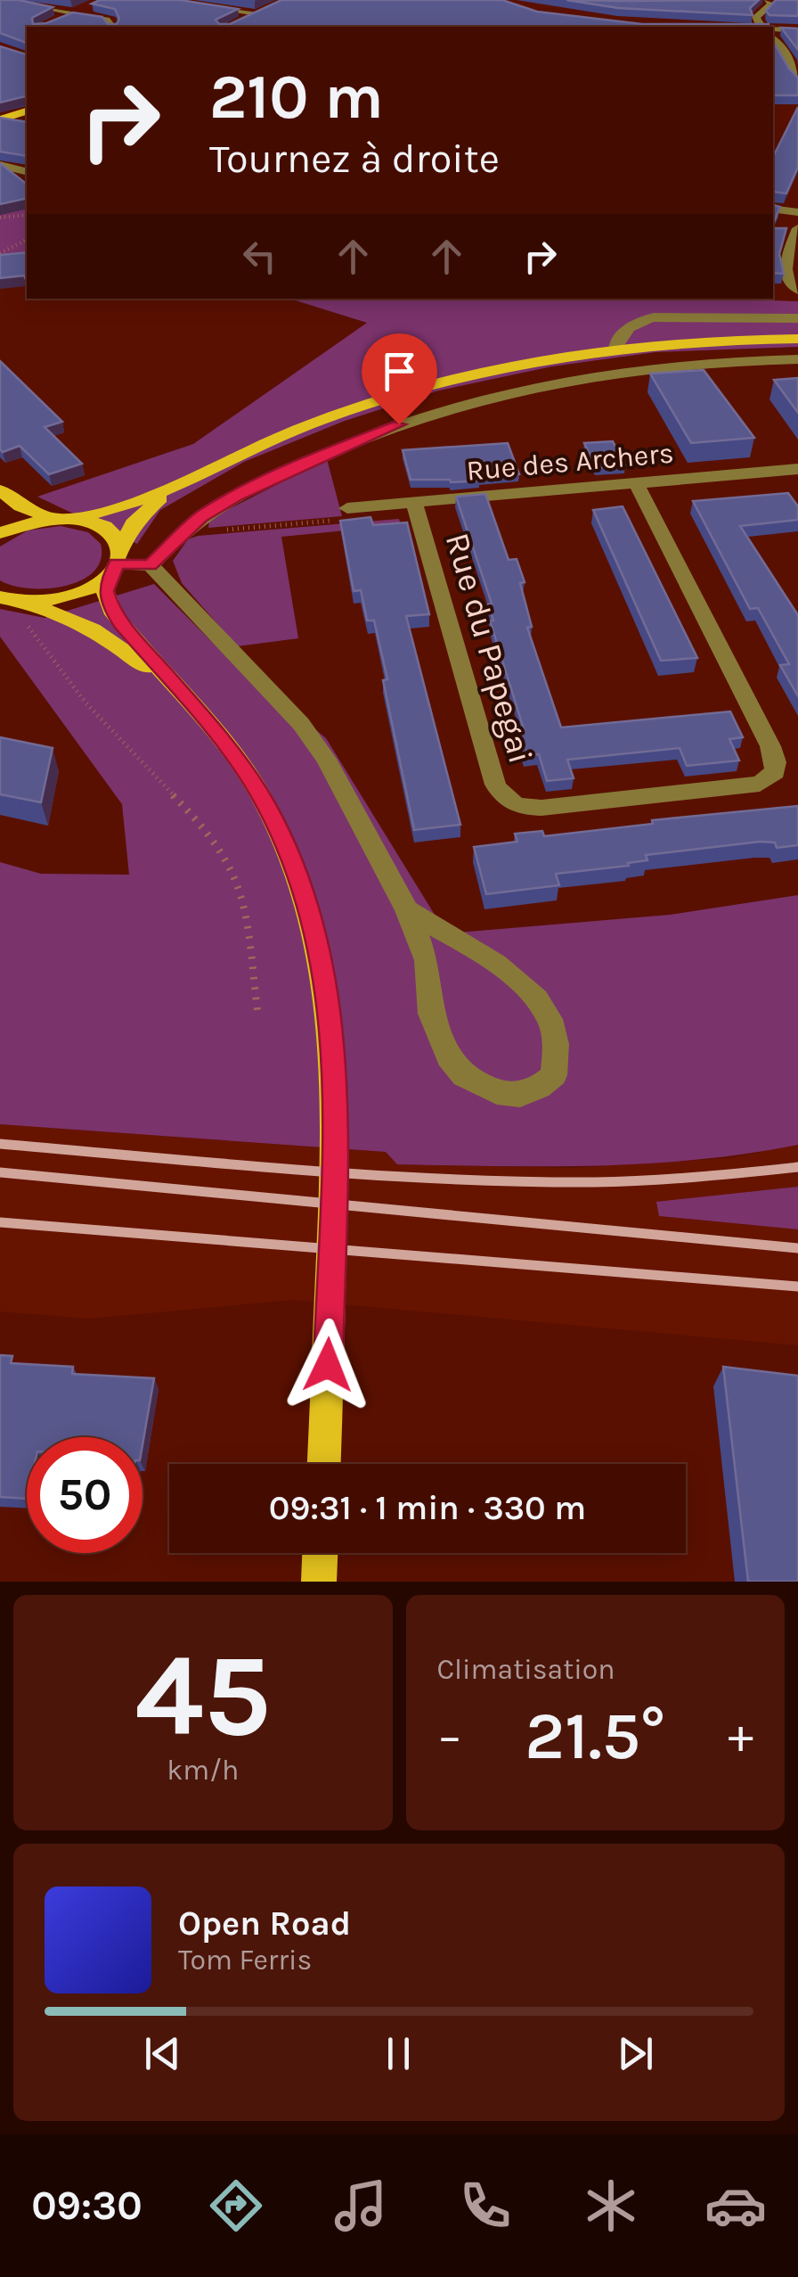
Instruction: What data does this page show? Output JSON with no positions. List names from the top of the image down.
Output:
{
  "streets": {
    "street": ["Rue des Archers", "Rue du Papegai"]
  },
  "crossings": [
    ["Rue des Archers", "Rue du Papegai"]
  ],
  "page": {
    "turn": ["210 m", "Tournez à droite"],
    "limit": "50",
    "trip": "09:31 · 1 min · 330 m",
    "tile": [
      ["45", "km/h"],
      "Climatisation"
    ],
    "heat": ["−", "21.5°", "+"],
    "song": ["Open Road", "Tom Ferris"],
    "tabs": "09:30"
  }
}
